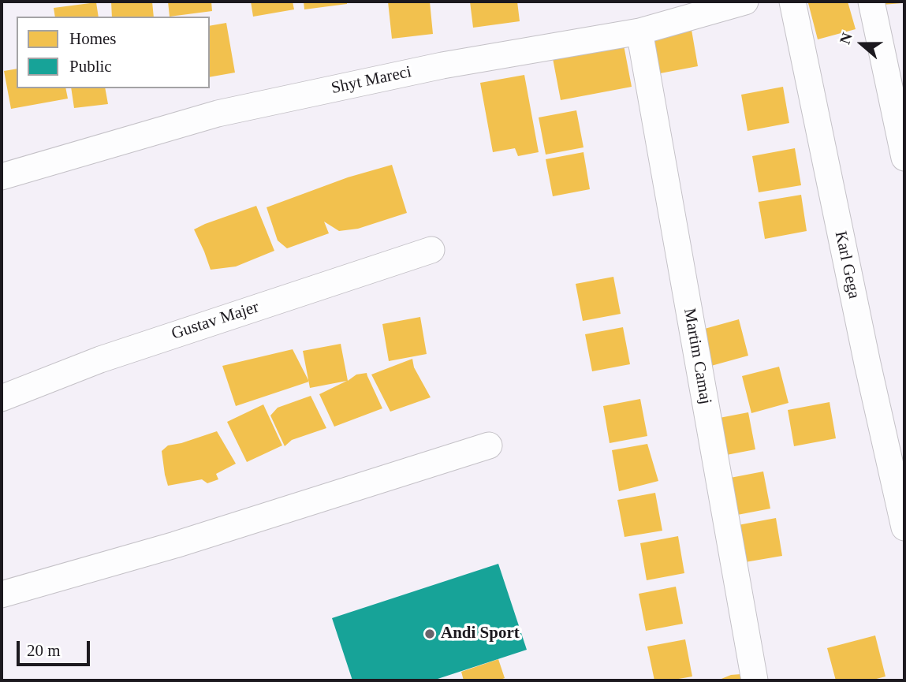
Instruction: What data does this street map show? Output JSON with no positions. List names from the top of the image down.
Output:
{
  "streets": {
    "street": [
      "Shyt Mareci",
      "Karl Gega",
      "Gustav Majer",
      "Martim Camaj"
    ]
  },
  "crossings": [
    ["Shyt Mareci", "Martim Camaj"]
  ],
  "places": ["Andi Sport"],
  "legend": ["Homes", "Public"],
  "scale_bar": "20 m",
  "north": "left"
}
